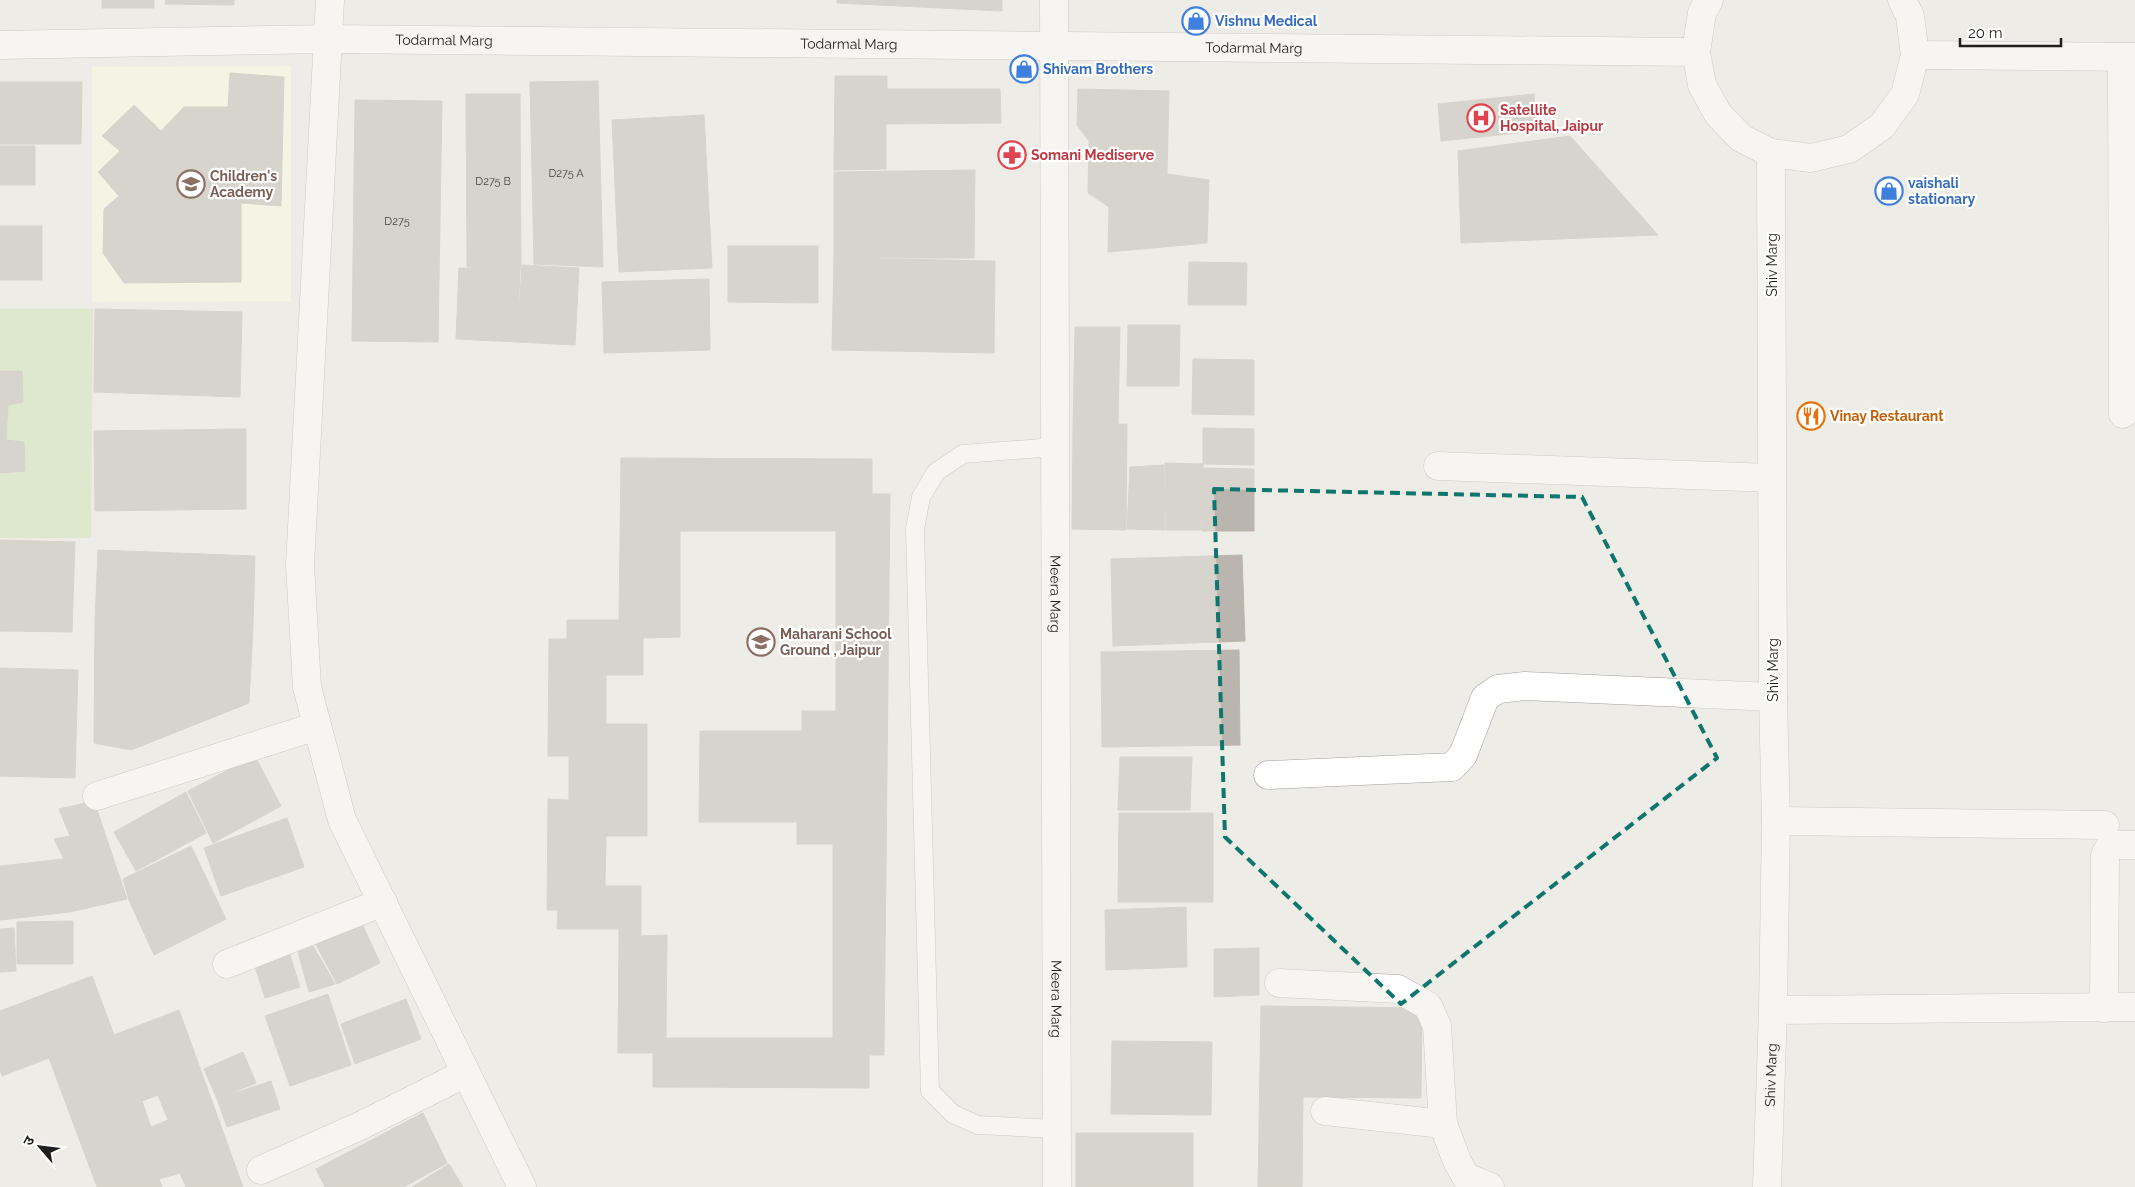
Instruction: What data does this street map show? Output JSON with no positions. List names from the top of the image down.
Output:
{
  "streets": {
    "street": ["Todarmal Marg", "Shiv Marg", "Meera Marg"]
  },
  "crossings": [
    ["Todarmal Marg", "Meera Marg"]
  ],
  "places": {
    "shop": ["Vishnu Medical", "Shivam Brothers", "vaishali stationary"],
    "hospital": ["Satellite Hospital, Jaipur"],
    "pharmacy": ["Somani Mediserve"],
    "school or university": ["Children's Academy", "Maharani School Ground , Jaipur"],
    "restaurant": ["Vinay Restaurant"]
  },
  "house_numbers": ["D275 A", "D275 B", "D275"],
  "scale_bar": "20 m",
  "north": "top left"
}
